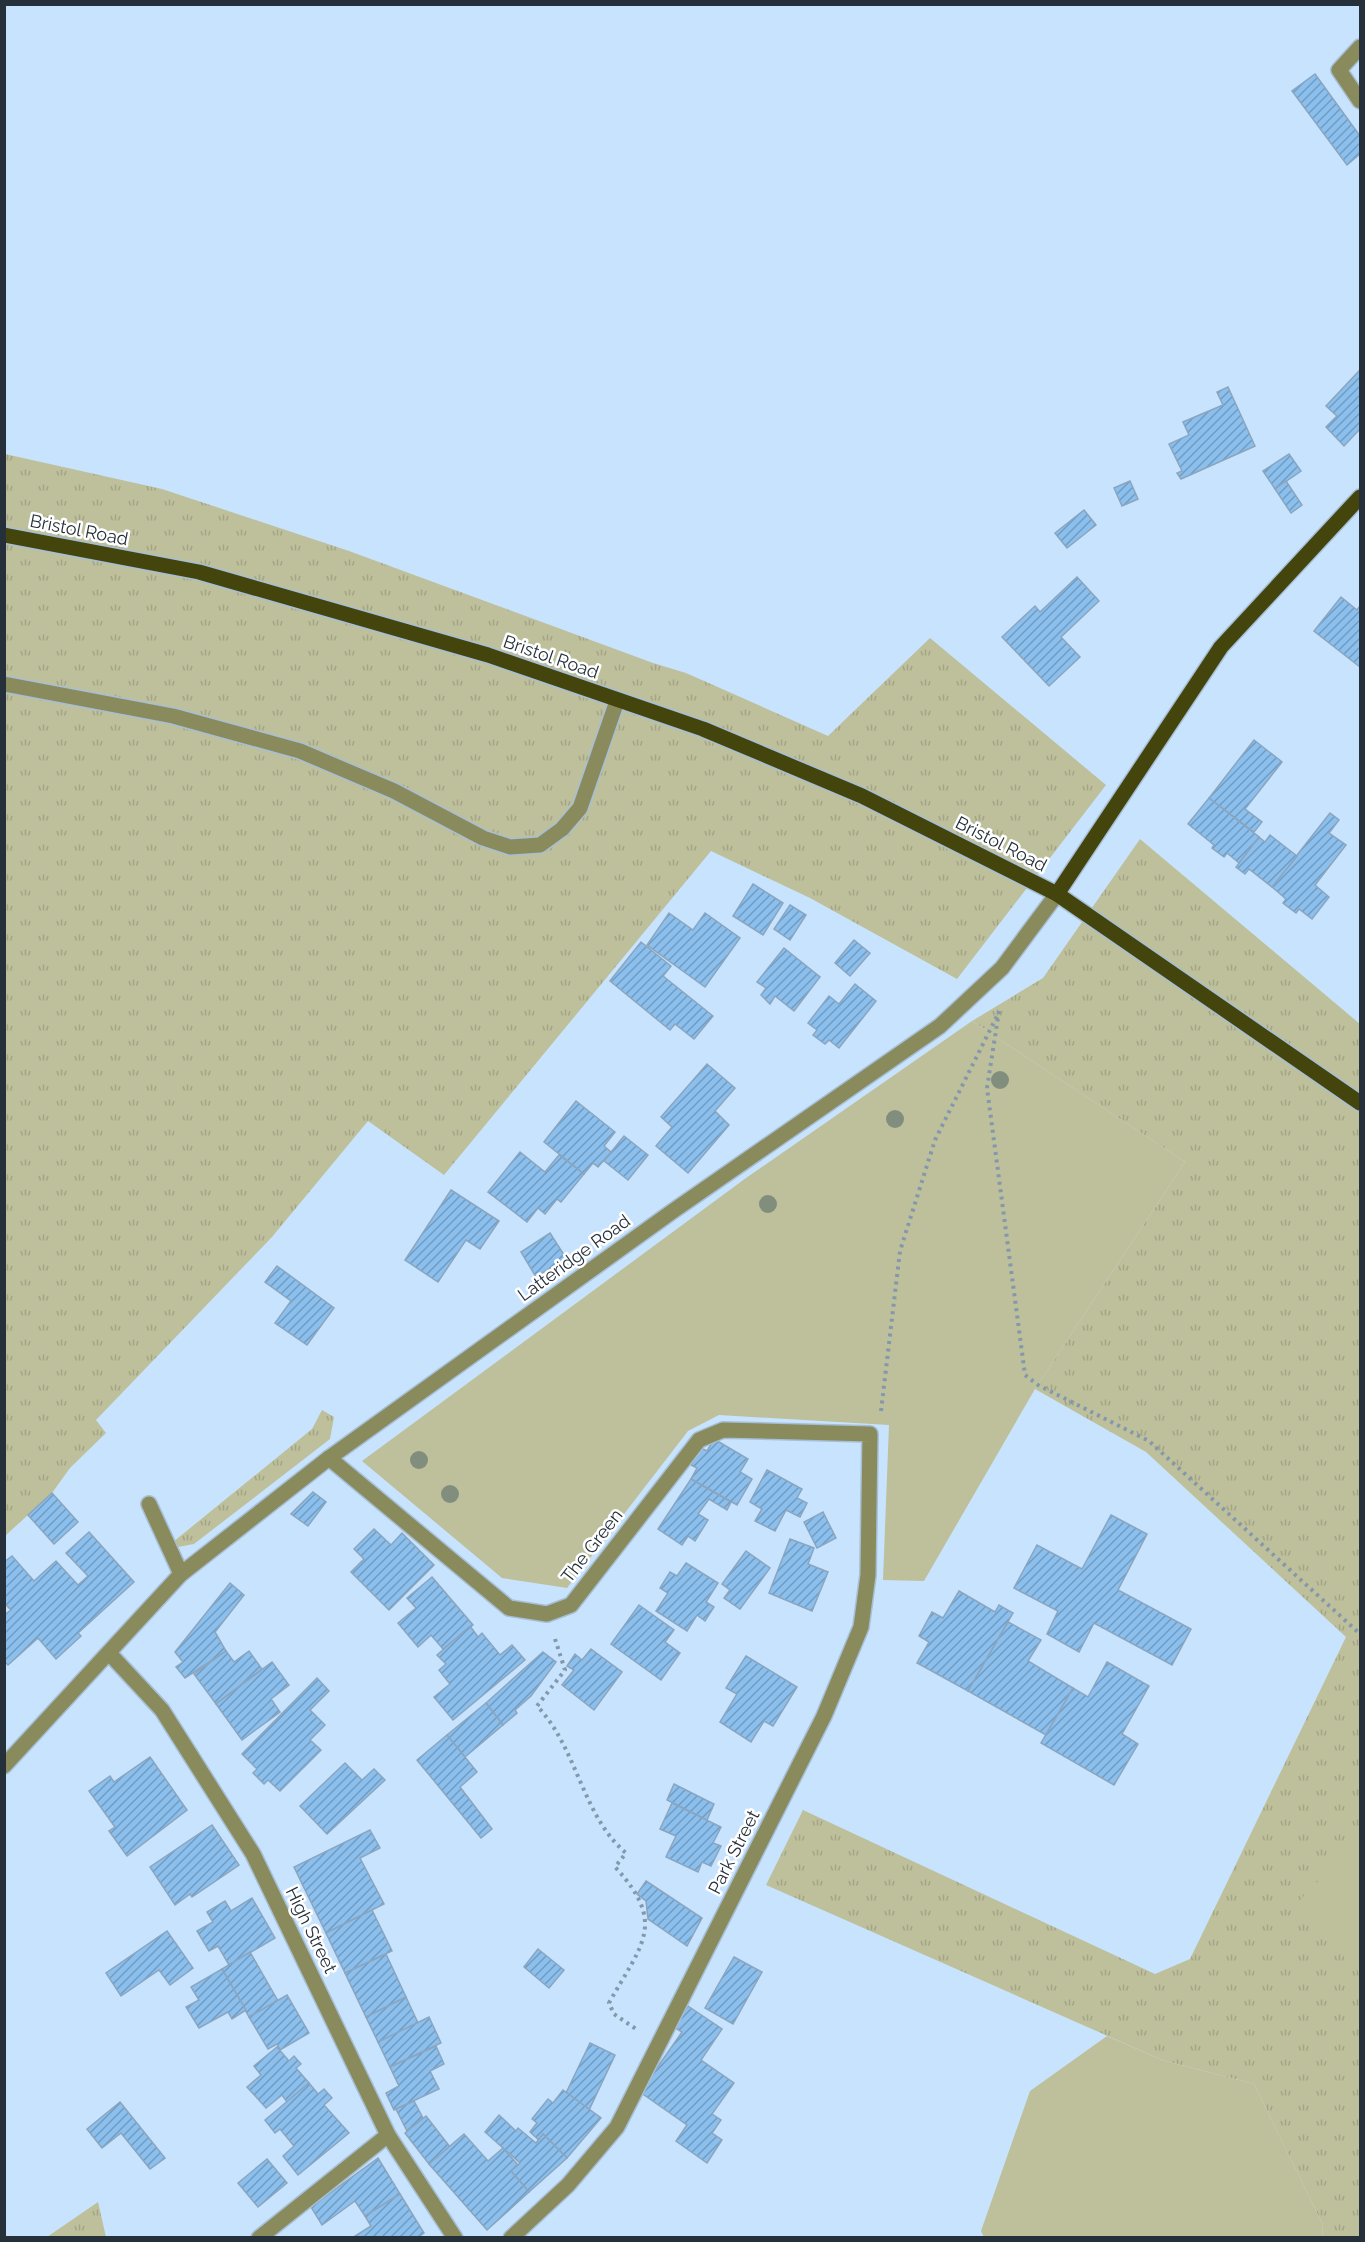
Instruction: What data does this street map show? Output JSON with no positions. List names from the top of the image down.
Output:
{
  "streets": {
    "main road": ["Bristol Road"],
    "street": [
      "Latteridge Road",
      "The Green",
      "Park Street",
      "High Street"
    ]
  },
  "crossings": [
    ["Bristol Road", "Latteridge Road"],
    ["Latteridge Road", "High Street"],
    ["The Green", "Park Street"]
  ]
}
